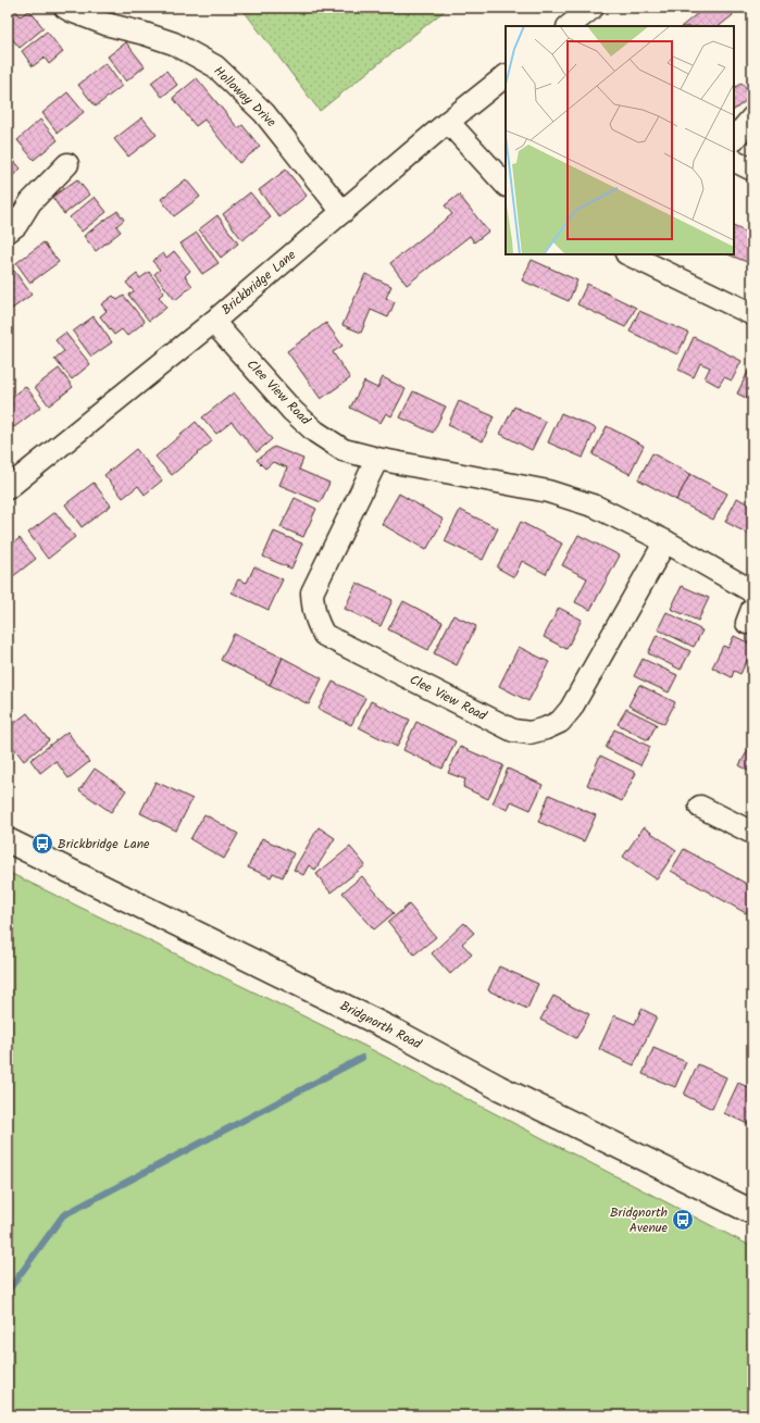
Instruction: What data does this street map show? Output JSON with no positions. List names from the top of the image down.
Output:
{
  "streets": {
    "main road": ["Bridgnorth Road"],
    "street": ["Holloway Drive", "Brickbridge Lane", "Clee View Road"]
  },
  "crossings": [
    ["Holloway Drive", "Brickbridge Lane"],
    ["Brickbridge Lane", "Clee View Road"]
  ],
  "places": {
    "bus stop": ["Brickbridge Lane", "Bridgnorth Avenue"]
  }
}
